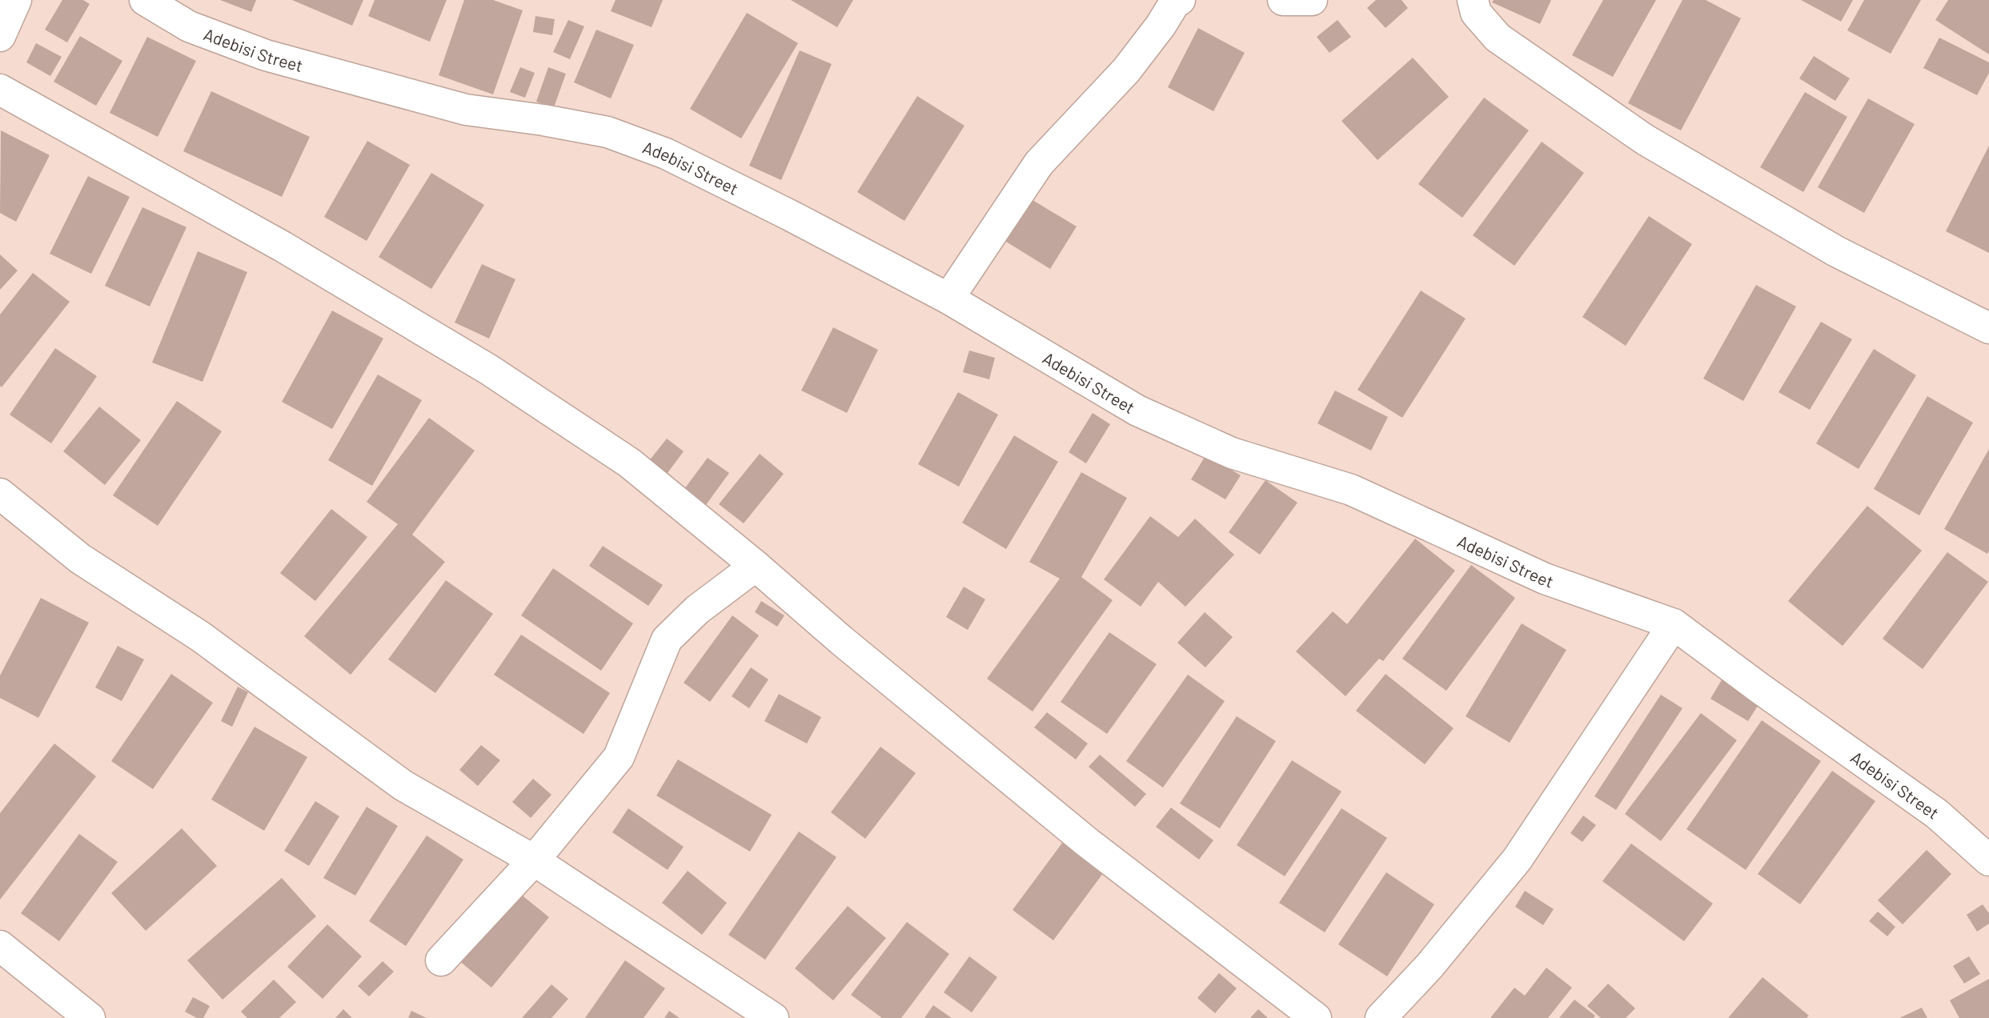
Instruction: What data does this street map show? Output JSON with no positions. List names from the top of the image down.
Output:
{
  "streets": {
    "street": ["Adebisi Street"]
  }
}
